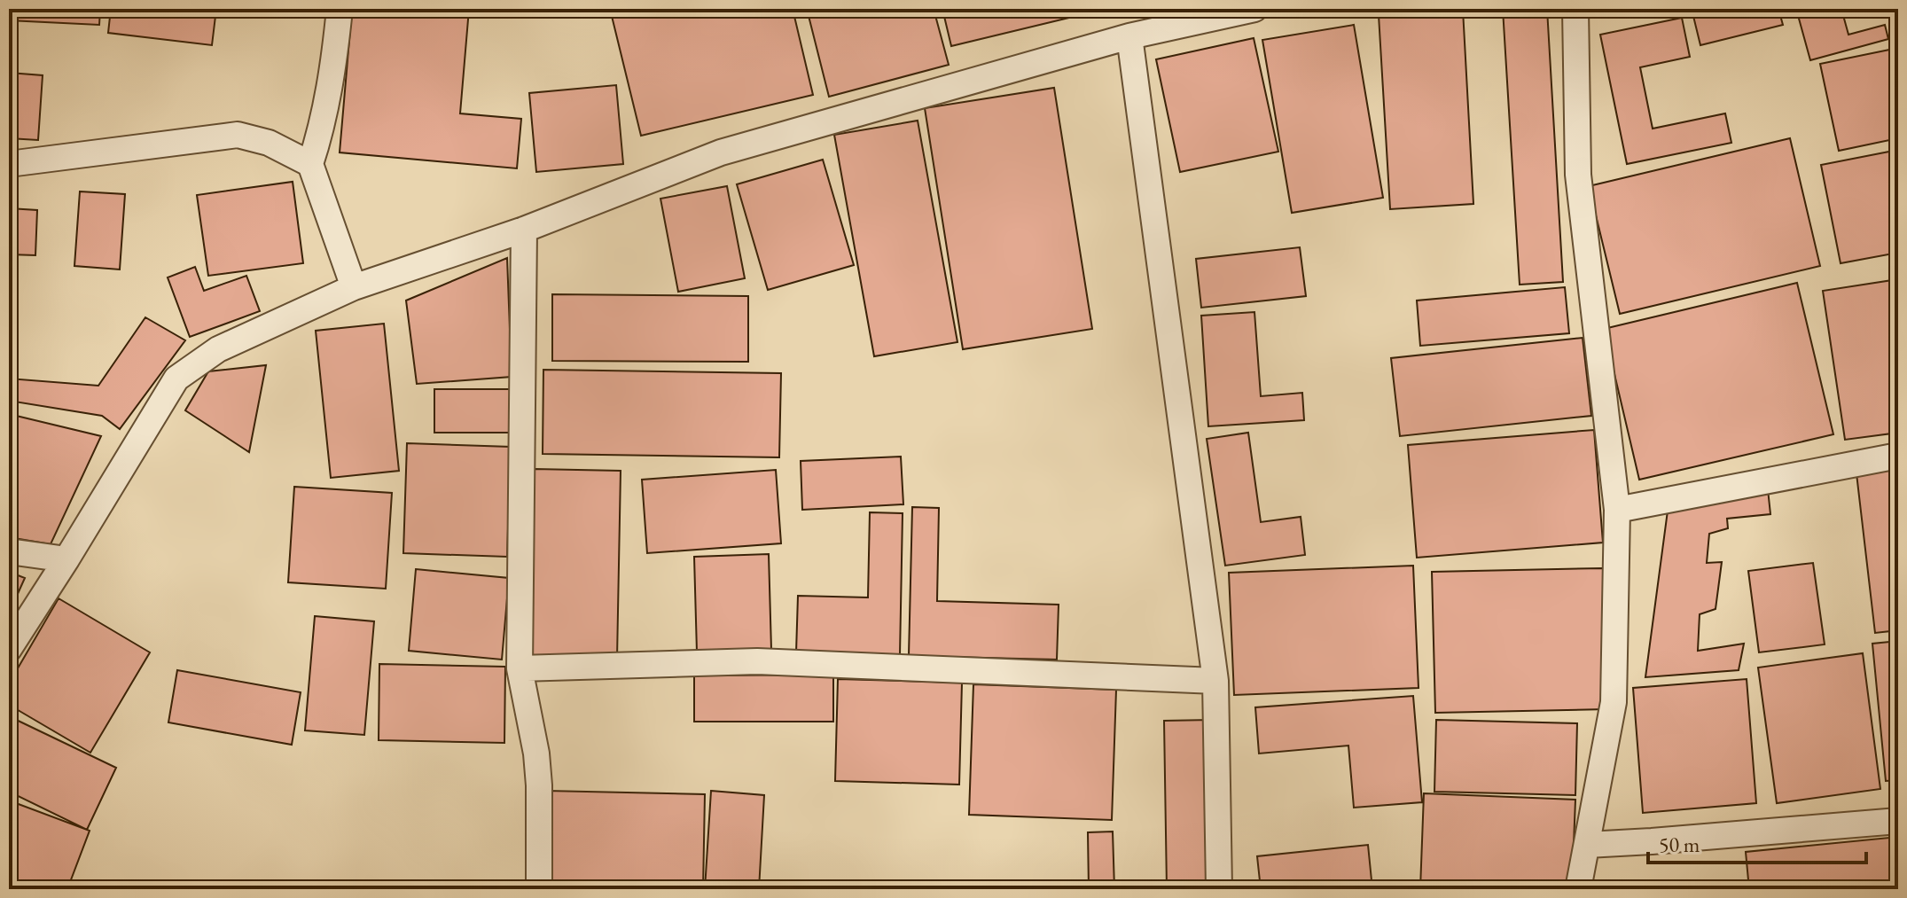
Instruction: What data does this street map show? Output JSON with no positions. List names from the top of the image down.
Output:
{
  "scale_bar": "50 m"
}
